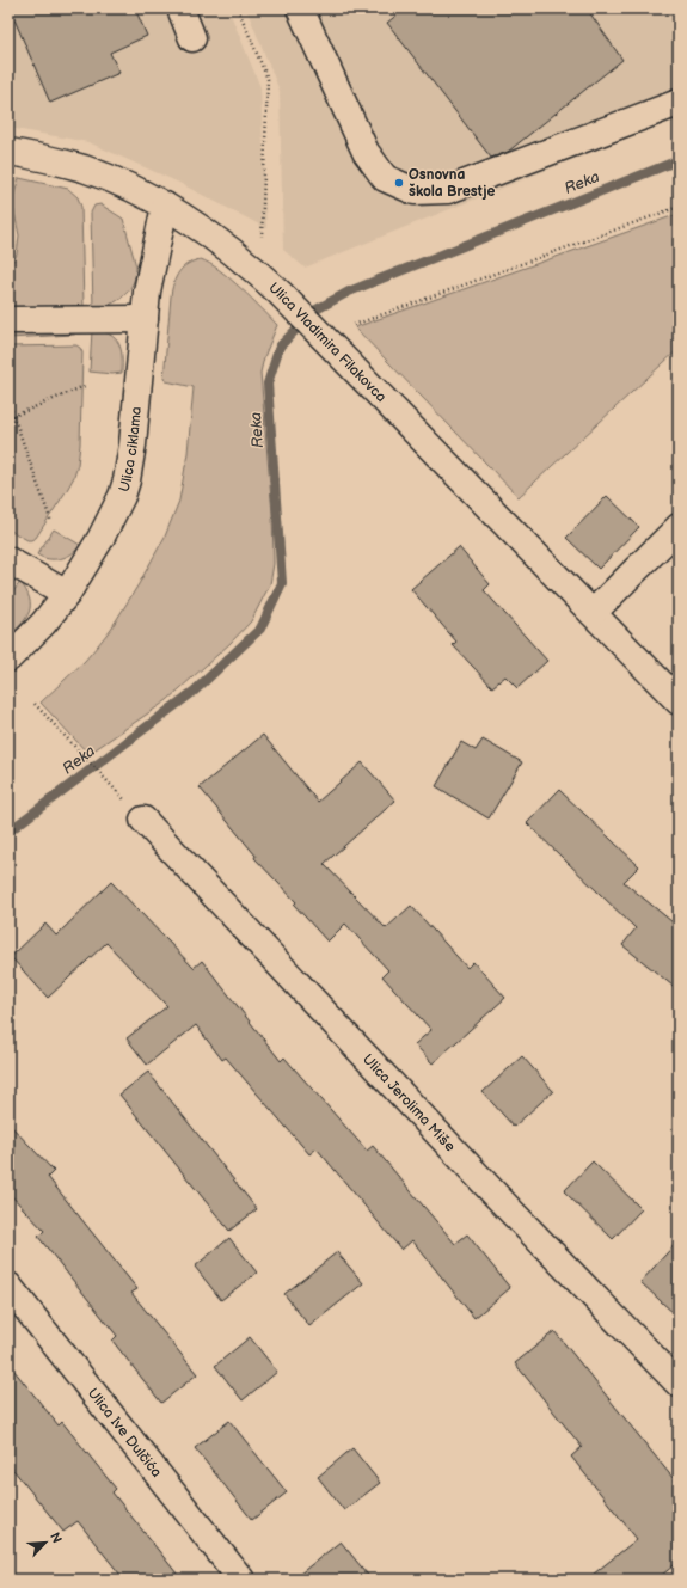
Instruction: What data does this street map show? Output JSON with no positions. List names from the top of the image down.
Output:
{
  "streets": {
    "street": [
      "Ulica Vladimira Filakovca",
      "Ulica ciklama",
      "Ulica Jerolima Miše",
      "Ulica Ive Dulčića"
    ]
  },
  "crossings": [
    ["Ulica Vladimira Filakovca", "Ulica ciklama"]
  ],
  "water": ["Reka"],
  "places": ["Osnovna škola Brestje"],
  "north": "top right"
}
